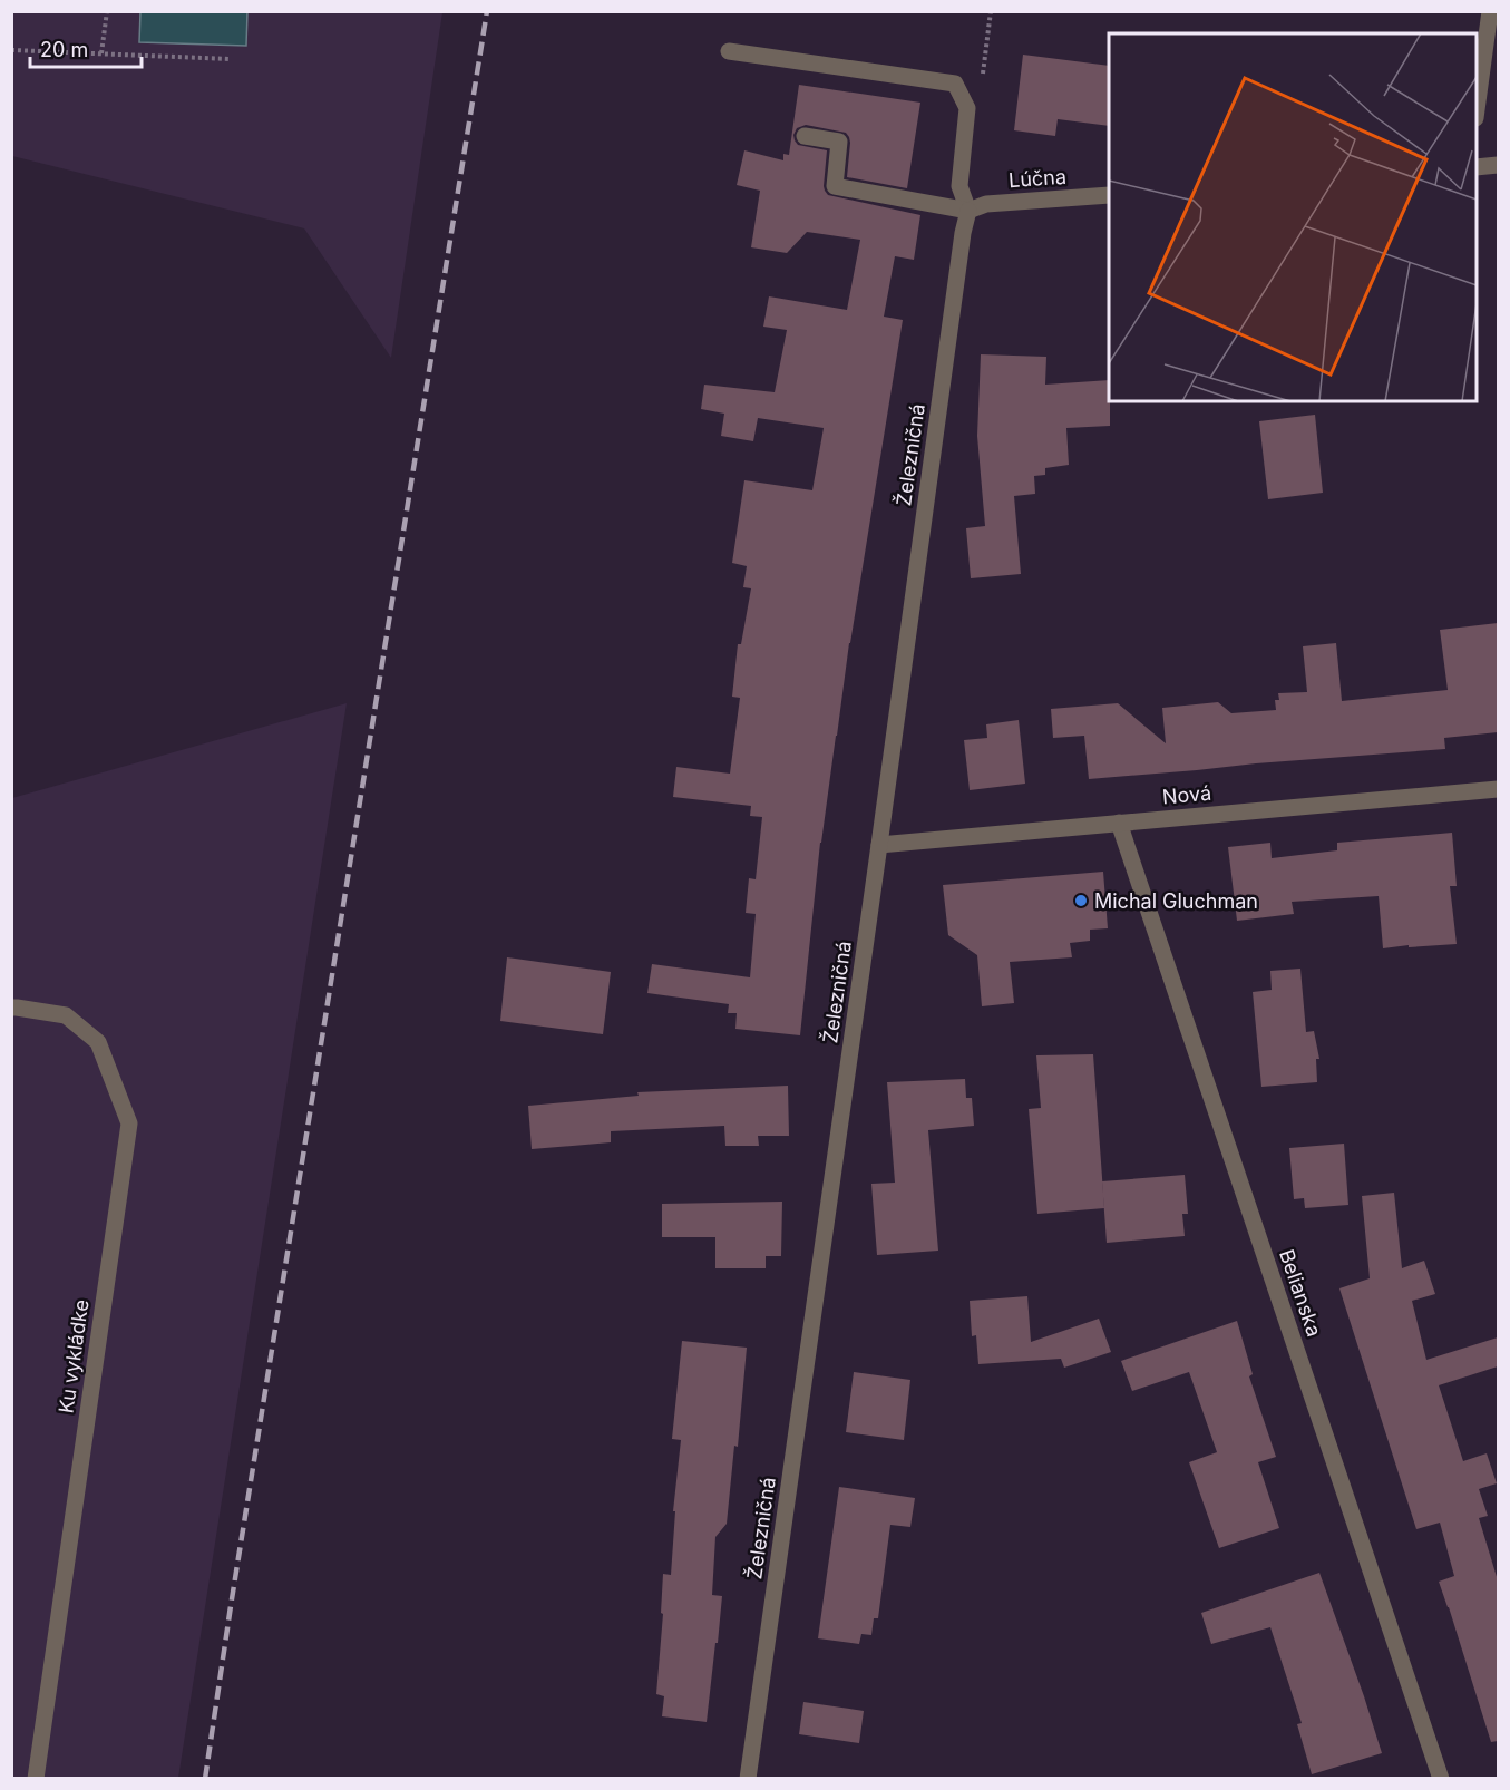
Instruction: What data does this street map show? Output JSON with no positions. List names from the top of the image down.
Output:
{
  "streets": {
    "street": [
      "Lúčna",
      "Železničná",
      "Nová",
      "Belianska",
      "Ku vykládke"
    ]
  },
  "crossings": [
    ["Lúčna", "Železničná"],
    ["Železničná", "Nová"],
    ["Nová", "Belianska"]
  ],
  "places": ["Michal Gluchman"],
  "scale_bar": "20 m"
}
